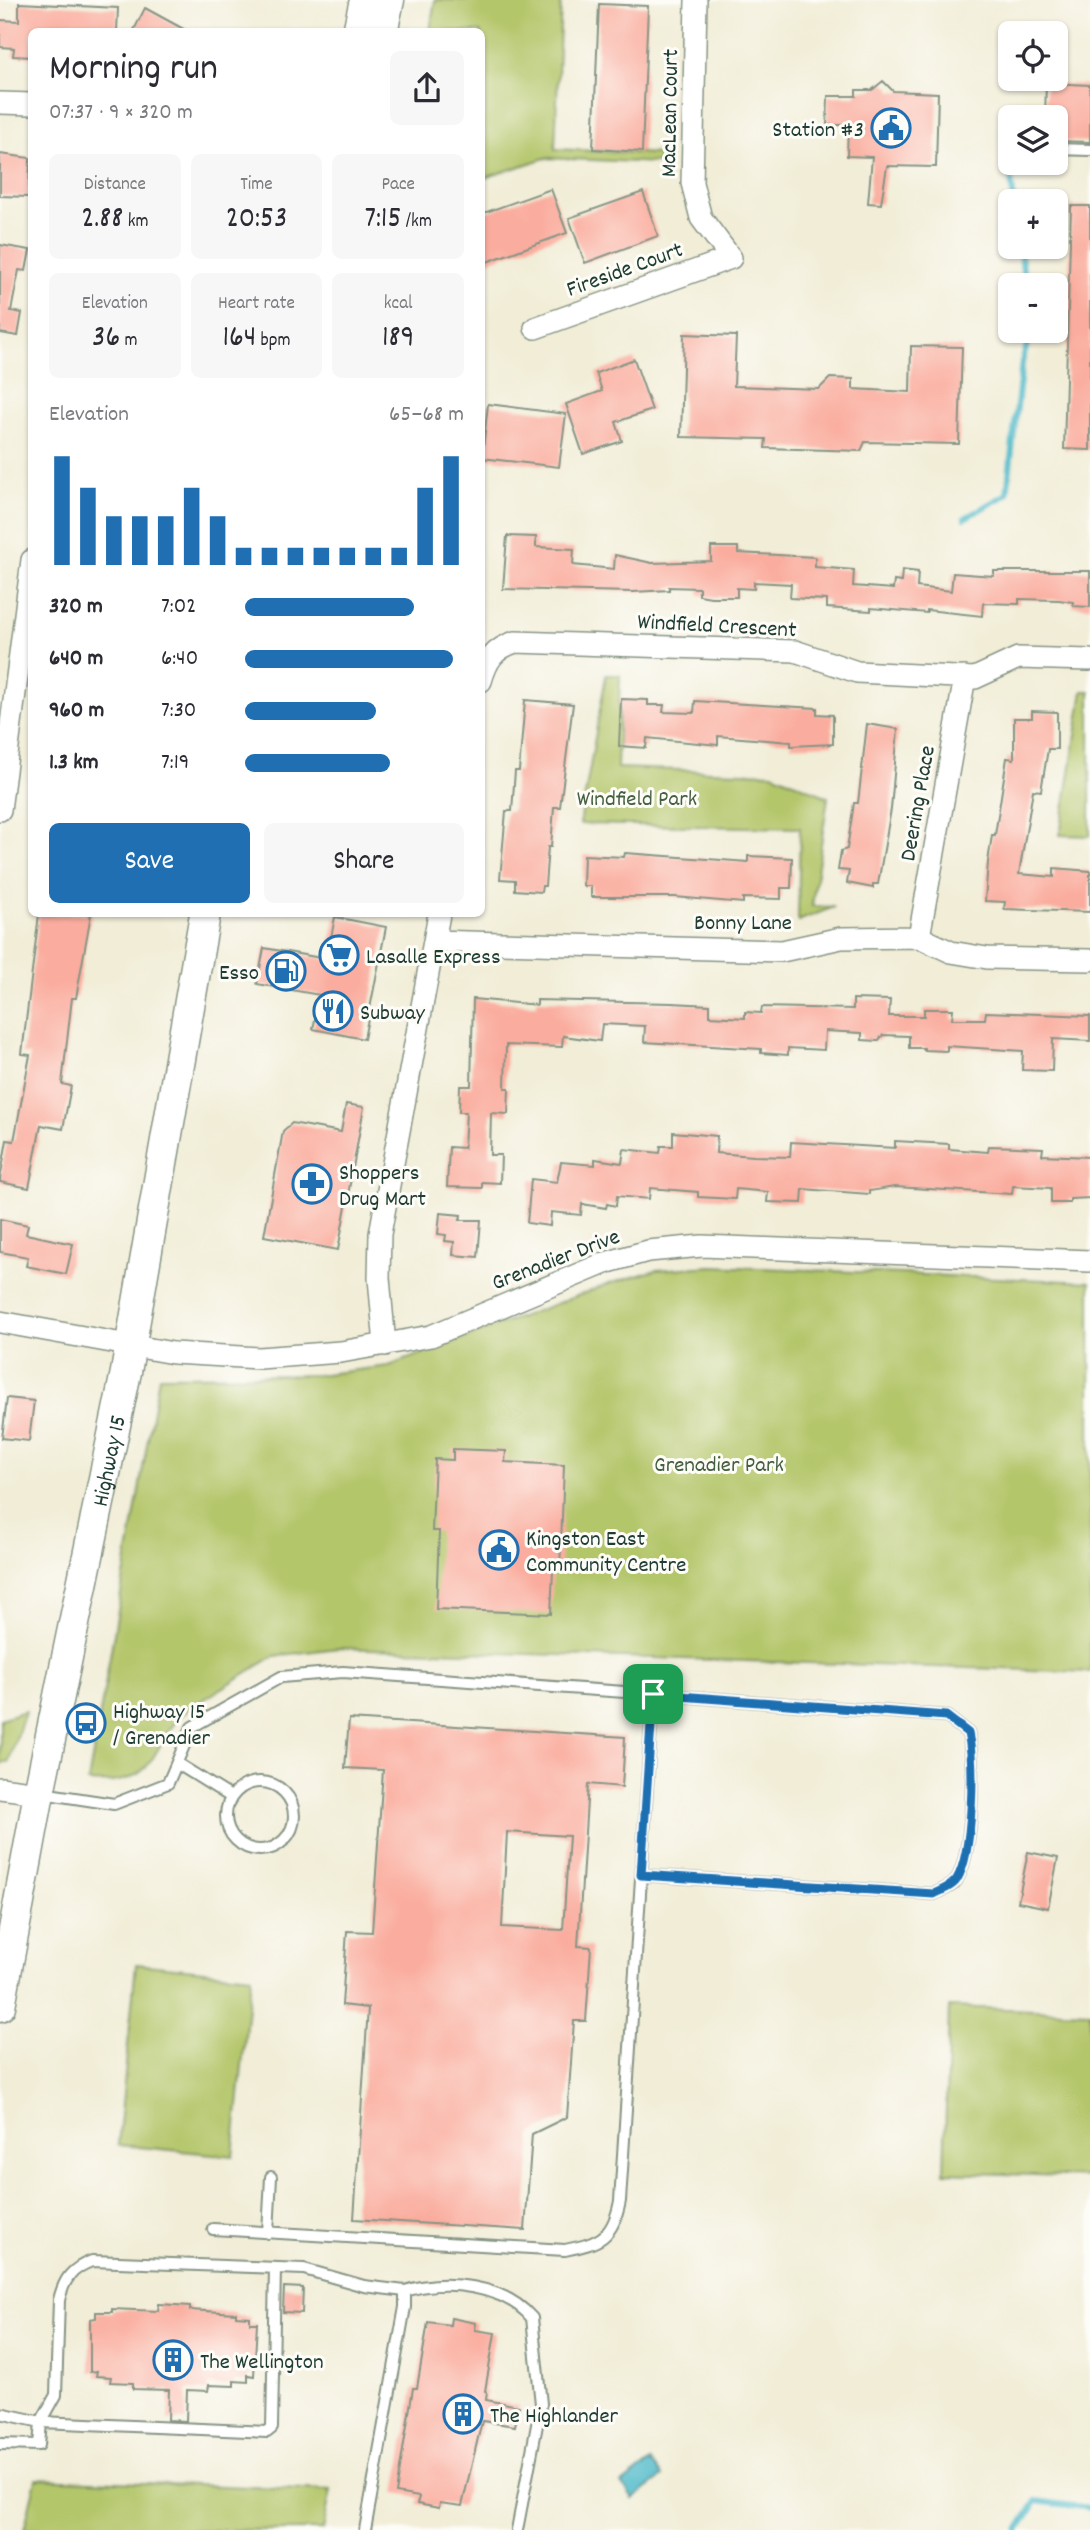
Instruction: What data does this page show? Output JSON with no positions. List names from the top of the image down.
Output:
{
  "streets": {
    "main road": ["Highway 15"],
    "street": [
      "MacLean Court",
      "Fireside Court",
      "Windfield Crescent",
      "Deering Place",
      "Bonny Lane",
      "Grenadier Drive"
    ]
  },
  "crossings": [
    ["MacLean Court", "Fireside Court"],
    ["Windfield Crescent", "Deering Place"],
    ["Deering Place", "Bonny Lane"],
    ["Grenadier Drive", "Highway 15"]
  ],
  "parks": ["Windfield Park", "Grenadier Park"],
  "places": {
    "public building": ["Station #3", "Kingston East Community Centre"],
    "supermarket": ["Lasalle Express"],
    "fuel station": ["Esso"],
    "restaurant": ["Subway"],
    "pharmacy": ["Shoppers Drug Mart"],
    "bus stop": ["Highway 15 / Grenadier"],
    "building": ["The Wellington", "The Highlander"]
  },
  "page": {
    "map_buttons": ["+", "−"],
    "heading": ["Morning run", "07:37 · 9 × 320 m"],
    "stats": [
      ["Distance", "2.88 km"],
      ["Time", "20:53"],
      ["Pace", "7:15 /km"],
      ["Elevation", "36 m"],
      ["Heart rate", "164 bpm"],
      ["kcal", "189"]
    ],
    "chart": ["Elevation", "65–68 m"],
    "list": [
      {
        "name": "320 m",
        "note": "7:02"
      },
      {
        "name": "640 m",
        "note": "6:40"
      },
      {
        "name": "960 m",
        "note": "7:30"
      },
      {
        "name": "1.3 km",
        "note": "7:19"
      }
    ],
    "buttons": ["Save", "Share"]
  }
}
